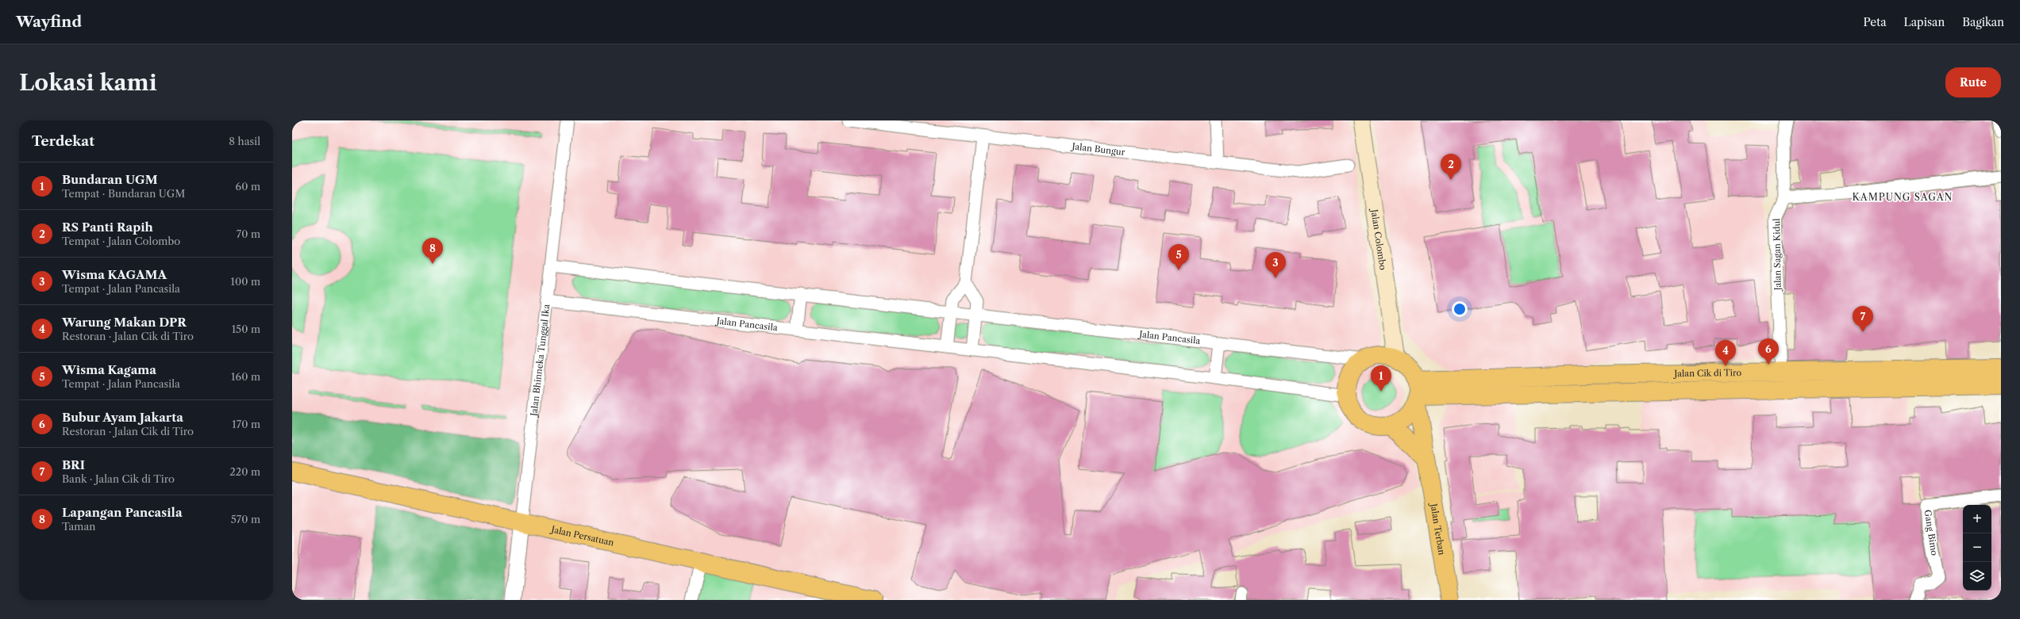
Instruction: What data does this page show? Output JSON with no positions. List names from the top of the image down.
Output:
{
  "streets": {
    "main road": [
      "Jalan Colombo",
      "Jalan Cik di Tiro",
      "Jalan Terban",
      "Jalan Persatuan"
    ],
    "street": [
      "Jalan Bungur",
      "Jalan Sagan Kidul",
      "Jalan Pancasila",
      "Jalan Bhinneka Tunggal Ika",
      "Gang Bimo"
    ]
  },
  "crossings": [
    ["Jalan Colombo", "Jalan Pancasila"],
    ["Jalan Colombo", "Jalan Cik di Tiro"],
    ["Jalan Colombo", "Jalan Terban"],
    ["Jalan Sagan Kidul", "Jalan Cik di Tiro"],
    ["Jalan Pancasila", "Jalan Bhinneka Tunggal Ika"],
    ["Jalan Pancasila", "Jalan Cik di Tiro"],
    ["Jalan Pancasila", "Jalan Terban"],
    ["Jalan Bhinneka Tunggal Ika", "Jalan Persatuan"],
    ["Jalan Cik di Tiro", "Jalan Terban"]
  ],
  "districts": ["KAMPUNG SAGAN"],
  "page": {
    "header": "Wayfind",
    "nav": ["Peta", "Lapisan", "Bagikan"],
    "buttons": "Rute",
    "title": "Lokasi kami",
    "heading": ["Terdekat", "8 hasil"],
    "pins": [
      "2",
      "8",
      "5",
      "3",
      "7",
      "6",
      "4",
      "1"
    ],
    "list": [
      {
        "mark": "1",
        "name": "Bundaran UGM",
        "note": "Tempat · Bundaran UGM",
        "value": "60 m"
      },
      {
        "mark": "2",
        "name": "RS Panti Rapih",
        "note": "Tempat · Jalan Colombo",
        "value": "70 m"
      },
      {
        "mark": "3",
        "name": "Wisma KAGAMA",
        "note": "Tempat · Jalan Pancasila",
        "value": "100 m"
      },
      {
        "mark": "4",
        "name": "Warung Makan DPR",
        "note": "Restoran · Jalan Cik di Tiro",
        "value": "150 m"
      },
      {
        "mark": "5",
        "name": "Wisma Kagama",
        "note": "Tempat · Jalan Pancasila",
        "value": "160 m"
      },
      {
        "mark": "6",
        "name": "Bubur Ayam Jakarta",
        "note": "Restoran · Jalan Cik di Tiro",
        "value": "170 m"
      },
      {
        "mark": "7",
        "name": "BRI",
        "note": "Bank · Jalan Cik di Tiro",
        "value": "220 m"
      },
      {
        "mark": "8",
        "name": "Lapangan Pancasila",
        "note": "Taman",
        "value": "570 m"
      }
    ],
    "map_buttons": ["+", "−"]
  }
}
